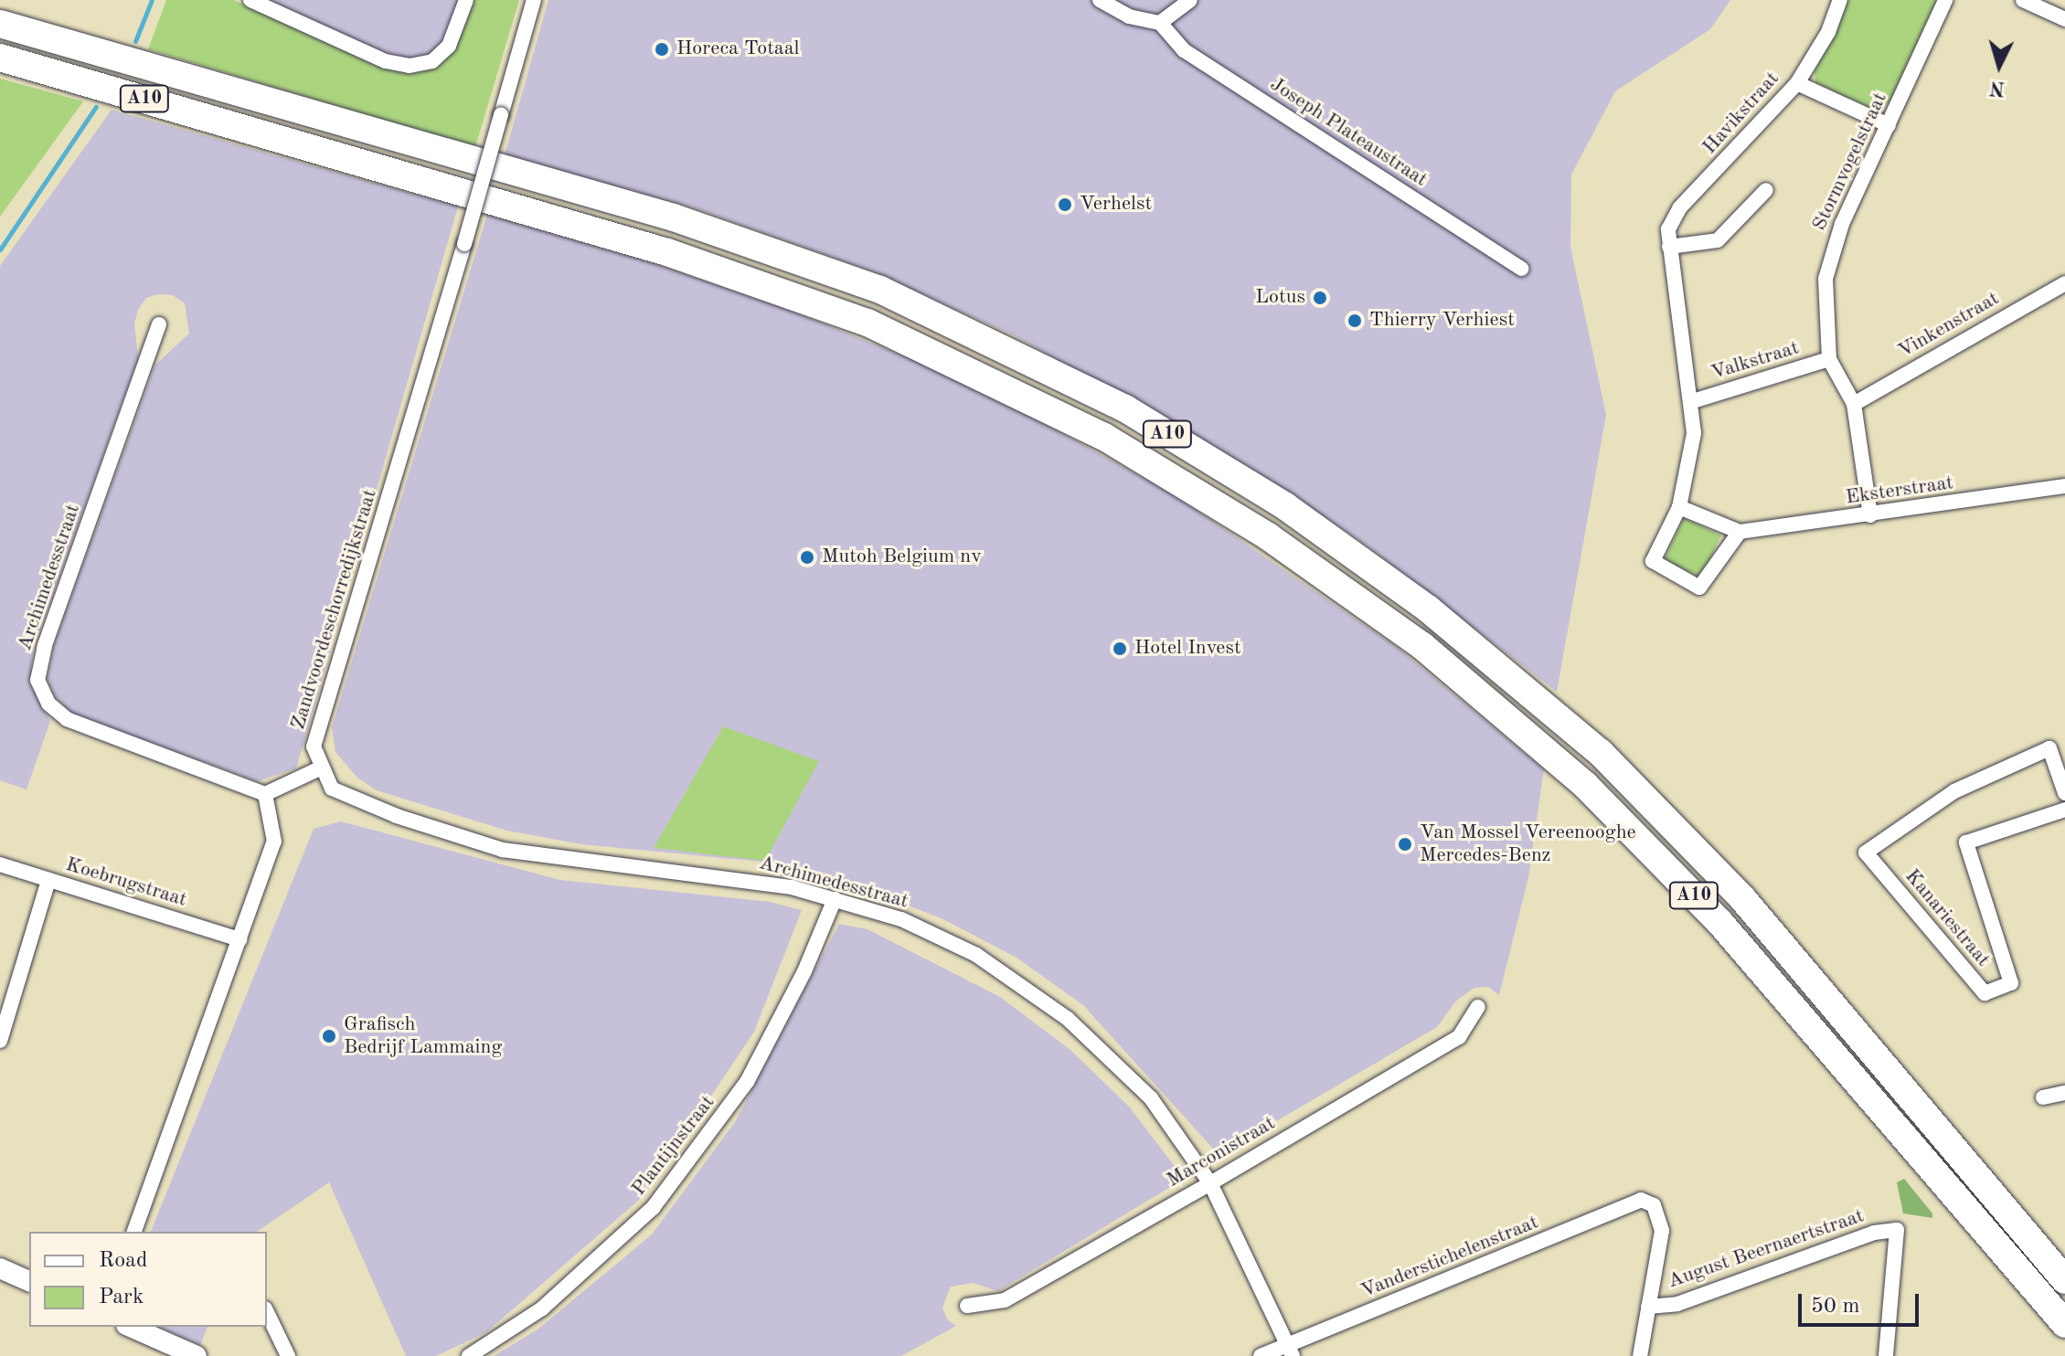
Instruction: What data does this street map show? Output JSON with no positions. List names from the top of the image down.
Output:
{
  "streets": {
    "highway": ["A10"],
    "street": [
      "Havikstraat",
      "Joseph Plateaustraat",
      "Stormvogelstraat",
      "Vinkenstraat",
      "Valkstraat",
      "Eksterstraat",
      "Archimedesstraat",
      "Zandvoordeschorredijkstraat",
      "Koebrugstraat",
      "Kanariestraat",
      "Plantijnstraat",
      "Marconistraat",
      "August Beernaertstraat",
      "Vanderstichelenstraat"
    ]
  },
  "crossings": [
    ["Havikstraat", "Valkstraat"],
    ["Havikstraat", "Eksterstraat"],
    ["Stormvogelstraat", "Vinkenstraat"],
    ["Stormvogelstraat", "Valkstraat"],
    ["Stormvogelstraat", "Eksterstraat"],
    ["Archimedesstraat", "Zandvoordeschorredijkstraat"],
    ["Archimedesstraat", "Plantijnstraat"],
    ["Archimedesstraat", "Marconistraat"],
    ["Archimedesstraat", "Vanderstichelenstraat"],
    ["August Beernaertstraat", "Vanderstichelenstraat"]
  ],
  "places": [
    "Horeca Totaal",
    "Verhelst",
    "Lotus",
    "Thierry Verhiest",
    "Mutoh Belgium nv",
    "Hotel Invest",
    "Van Mossel Vereenooghe Mercedes-Benz",
    "Grafisch Bedrijf Lammaing"
  ],
  "legend": ["Road", "Park"],
  "scale_bar": "50 m",
  "north": "bottom"
}
